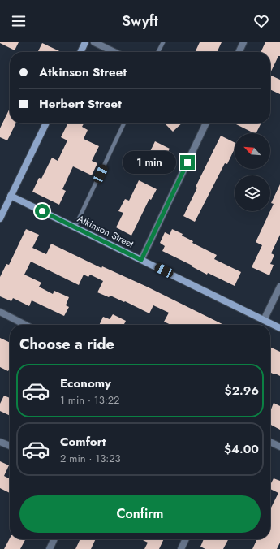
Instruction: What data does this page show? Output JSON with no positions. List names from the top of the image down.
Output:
{
  "streets": {
    "street": ["Atkinson Street"]
  },
  "north": "top left",
  "page": {
    "header": "Swyft",
    "banner": ["Atkinson Street", "Herbert Street"],
    "bubble": "1 min",
    "heading": "Choose a ride",
    "list": [
      {
        "name": "Economy",
        "note": "1 min · 13:22",
        "value": "$2.96"
      },
      {
        "name": "Comfort",
        "note": "2 min · 13:23",
        "value": "$4.00"
      }
    ],
    "buttons": "Confirm"
  }
}
